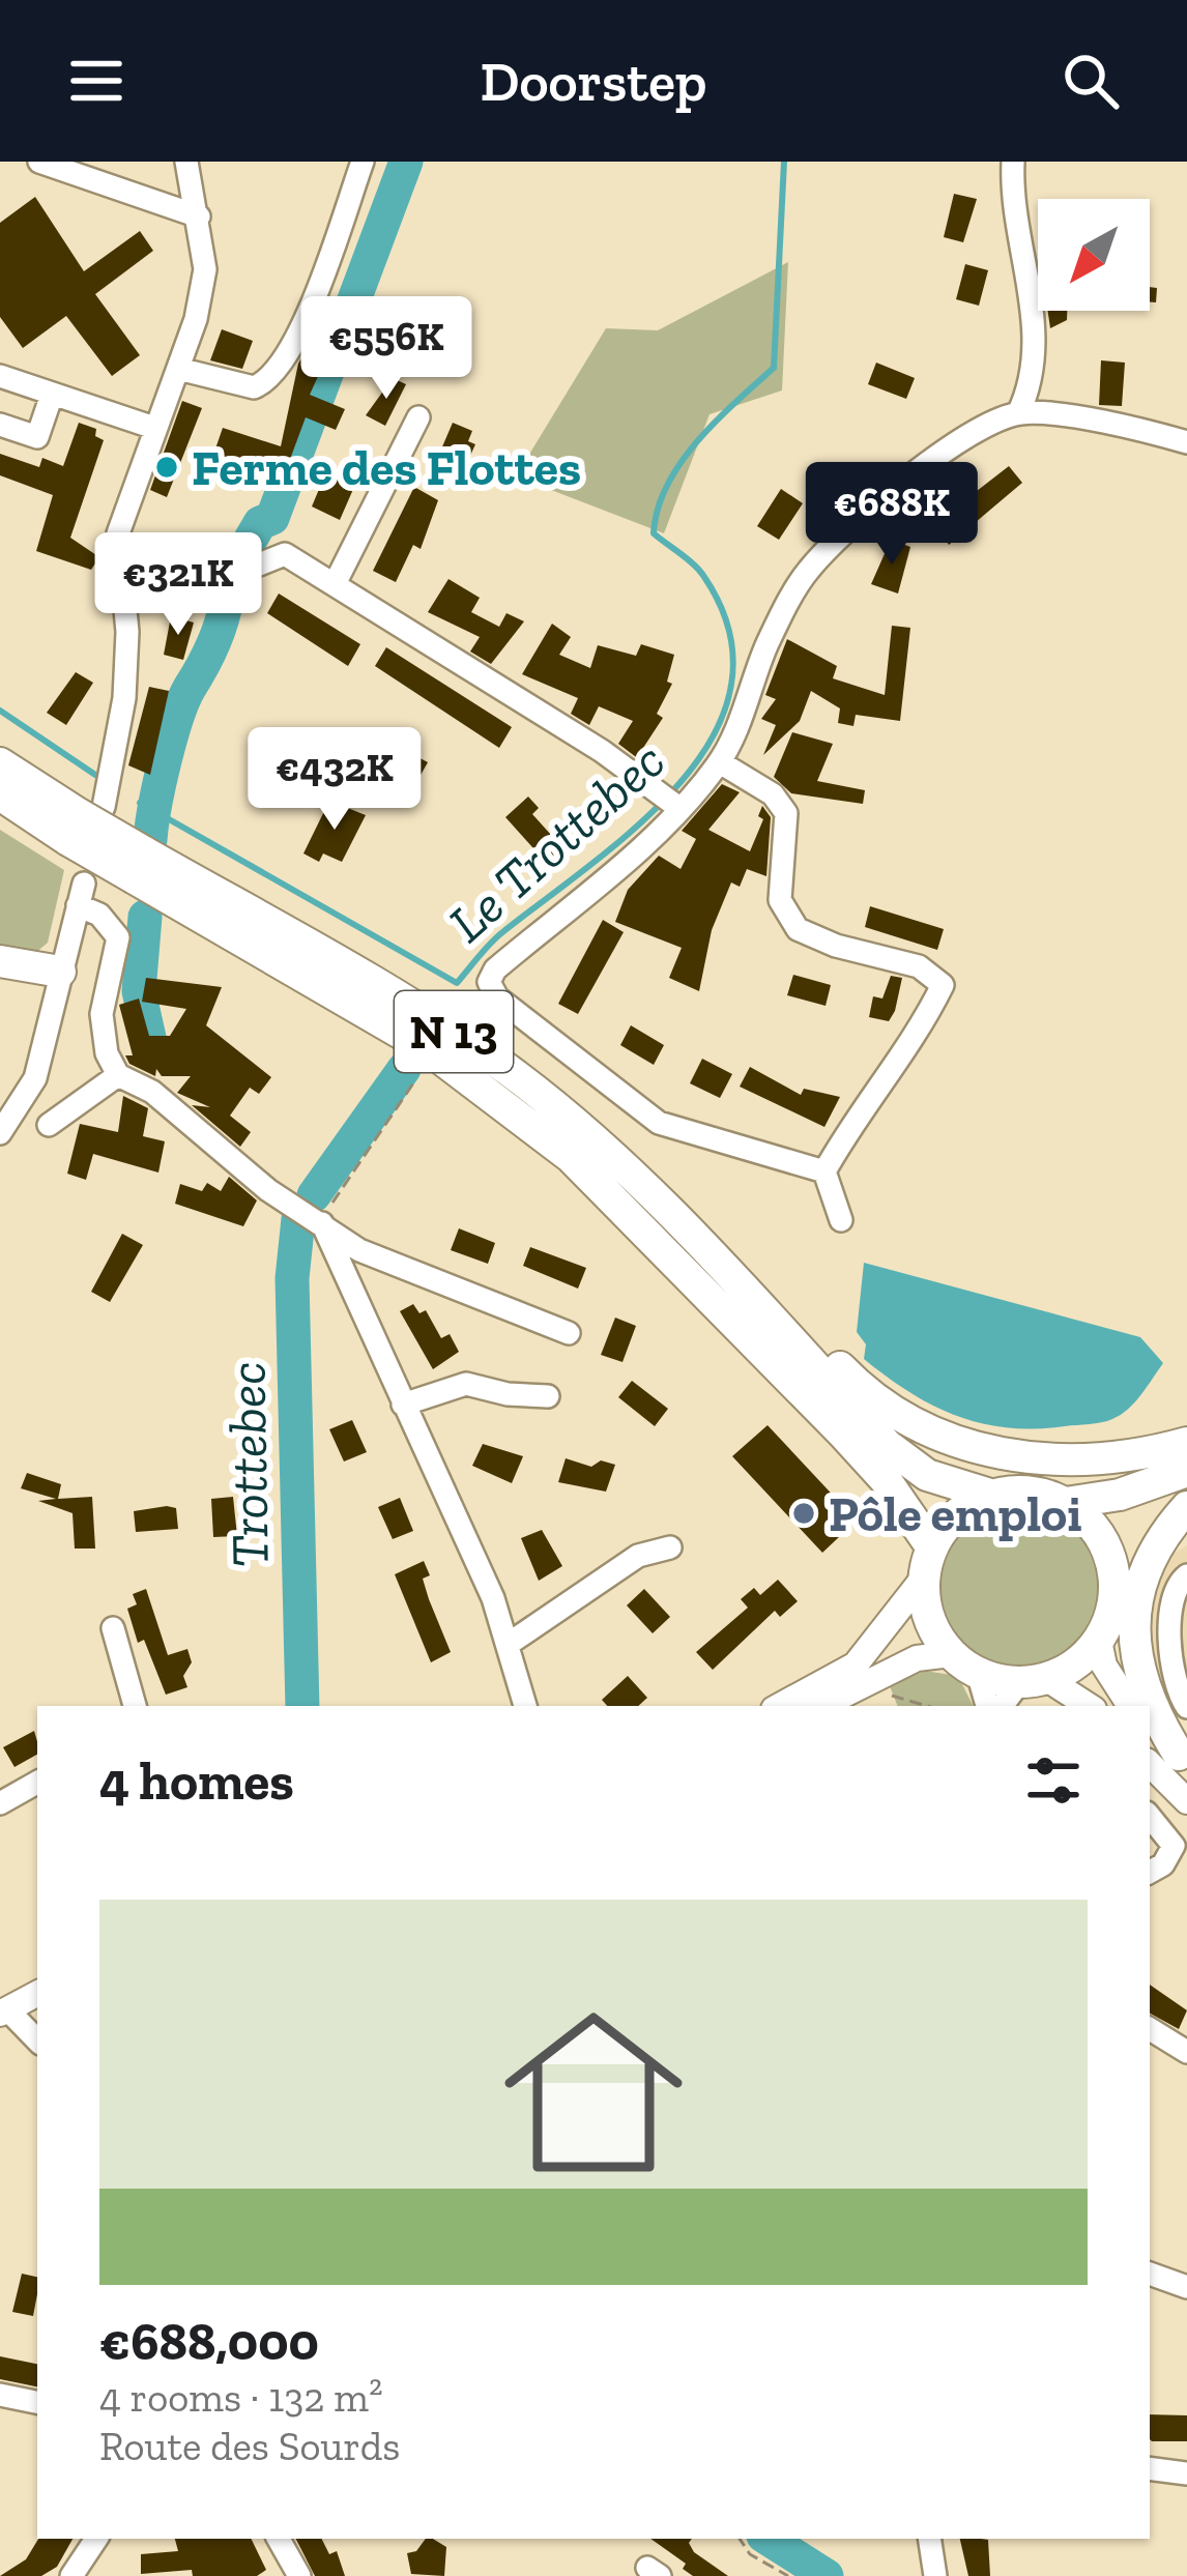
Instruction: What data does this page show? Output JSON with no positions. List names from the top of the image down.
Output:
{
  "streets": {
    "highway": ["N 13"]
  },
  "water": ["Le Trottebec", "Trottebec"],
  "places": ["Ferme des Flottes", "Pôle emploi"],
  "north": "bottom left",
  "page": {
    "header": "Doorstep",
    "price": [
      "€556K",
      "€688K",
      "€321K",
      "€432K"
    ],
    "heading": "4 homes",
    "list": [
      {
        "name": "€688,000",
        "note": "4 rooms · 132 m² · Route des Sourds"
      }
    ]
  }
}
